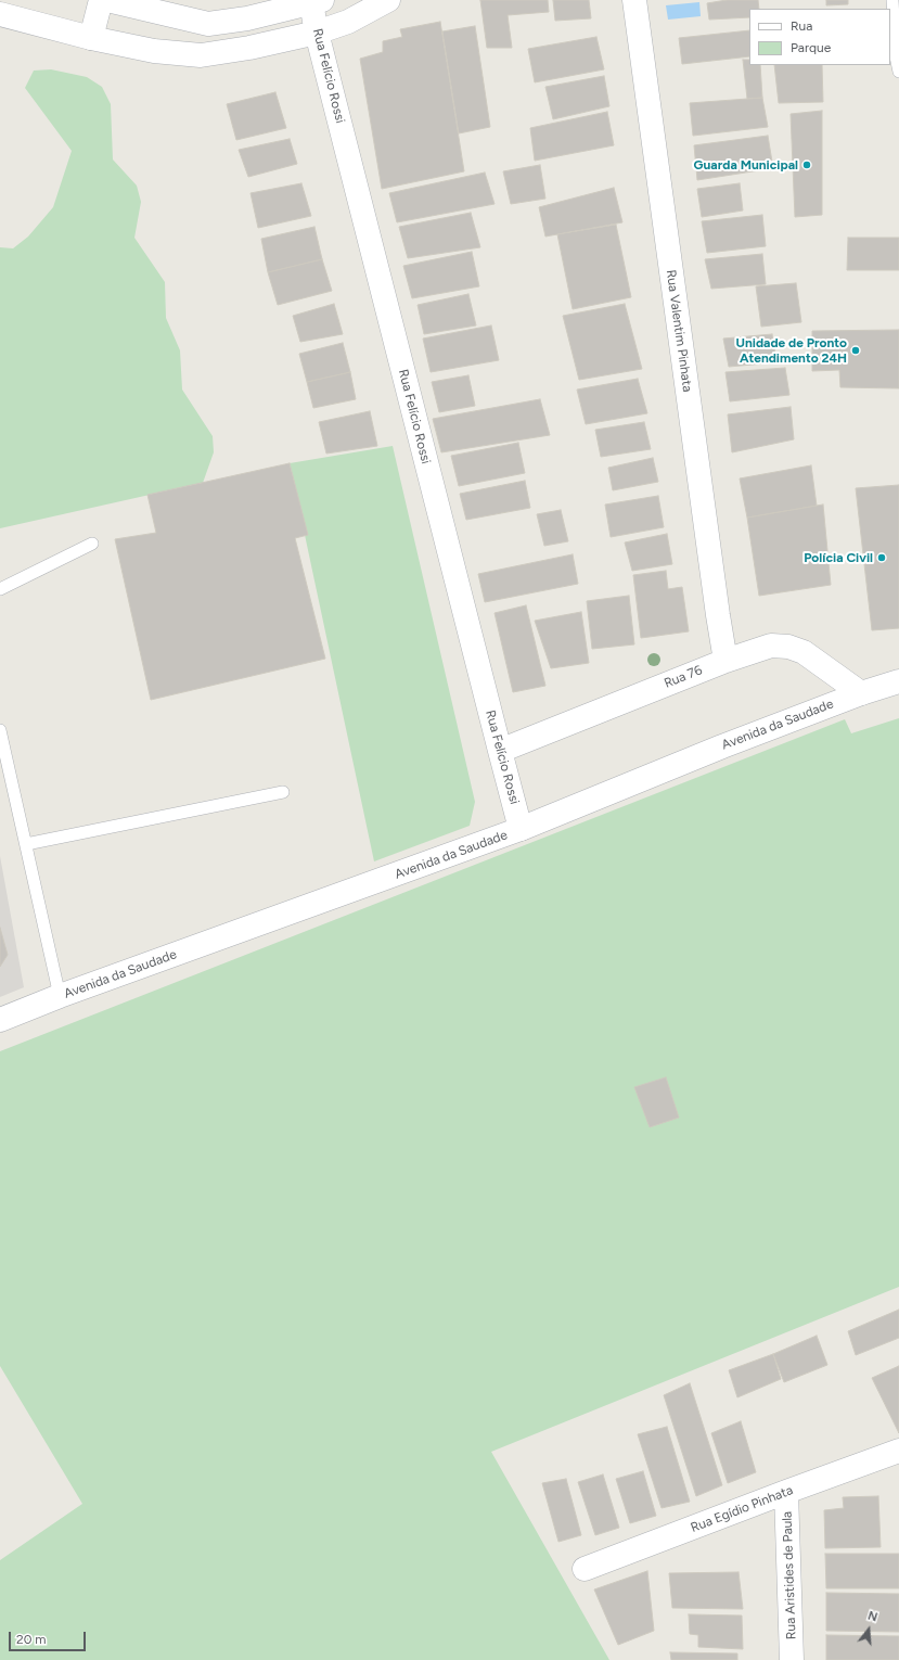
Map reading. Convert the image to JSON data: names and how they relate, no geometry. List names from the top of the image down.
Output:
{
  "streets": {
    "street": [
      "Rua Felício Rossi",
      "Rua Valentim Pinhata",
      "Rua 76",
      "Avenida da Saudade",
      "Rua Egídio Pinhata",
      "Rua Aristides de Paula"
    ]
  },
  "crossings": [
    ["Rua Felício Rossi", "Rua 76"],
    ["Rua Felício Rossi", "Avenida da Saudade"],
    ["Rua Valentim Pinhata", "Rua 76"],
    ["Rua 76", "Avenida da Saudade"],
    ["Rua Egídio Pinhata", "Rua Aristides de Paula"]
  ],
  "places": ["Guarda Municipal", "Unidade de Pronto Atendimento 24H", "Polícia Civil"],
  "legend": ["Rua", "Parque"],
  "scale_bar": "20 m",
  "north": "top"
}
